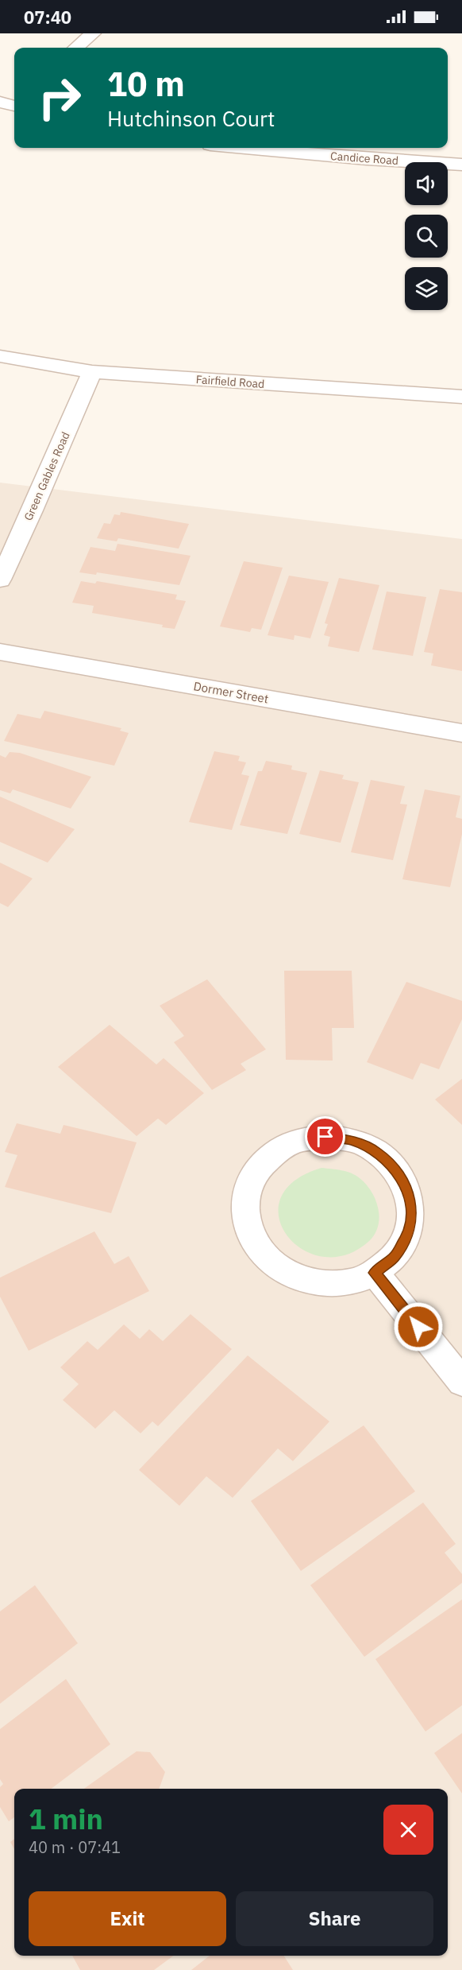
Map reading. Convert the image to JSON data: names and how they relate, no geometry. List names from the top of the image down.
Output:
{
  "streets": {
    "street": [
      "Candice Road",
      "Fairfield Road",
      "Green Gables Road",
      "Dormer Street"
    ]
  },
  "crossings": [
    ["Fairfield Road", "Green Gables Road"]
  ],
  "page": {
    "status": "07:40",
    "turn": ["10 m", "Hutchinson Court"],
    "heading": ["1 min", "40 m · 07:41"],
    "buttons": ["Exit", "Share"]
  }
}
